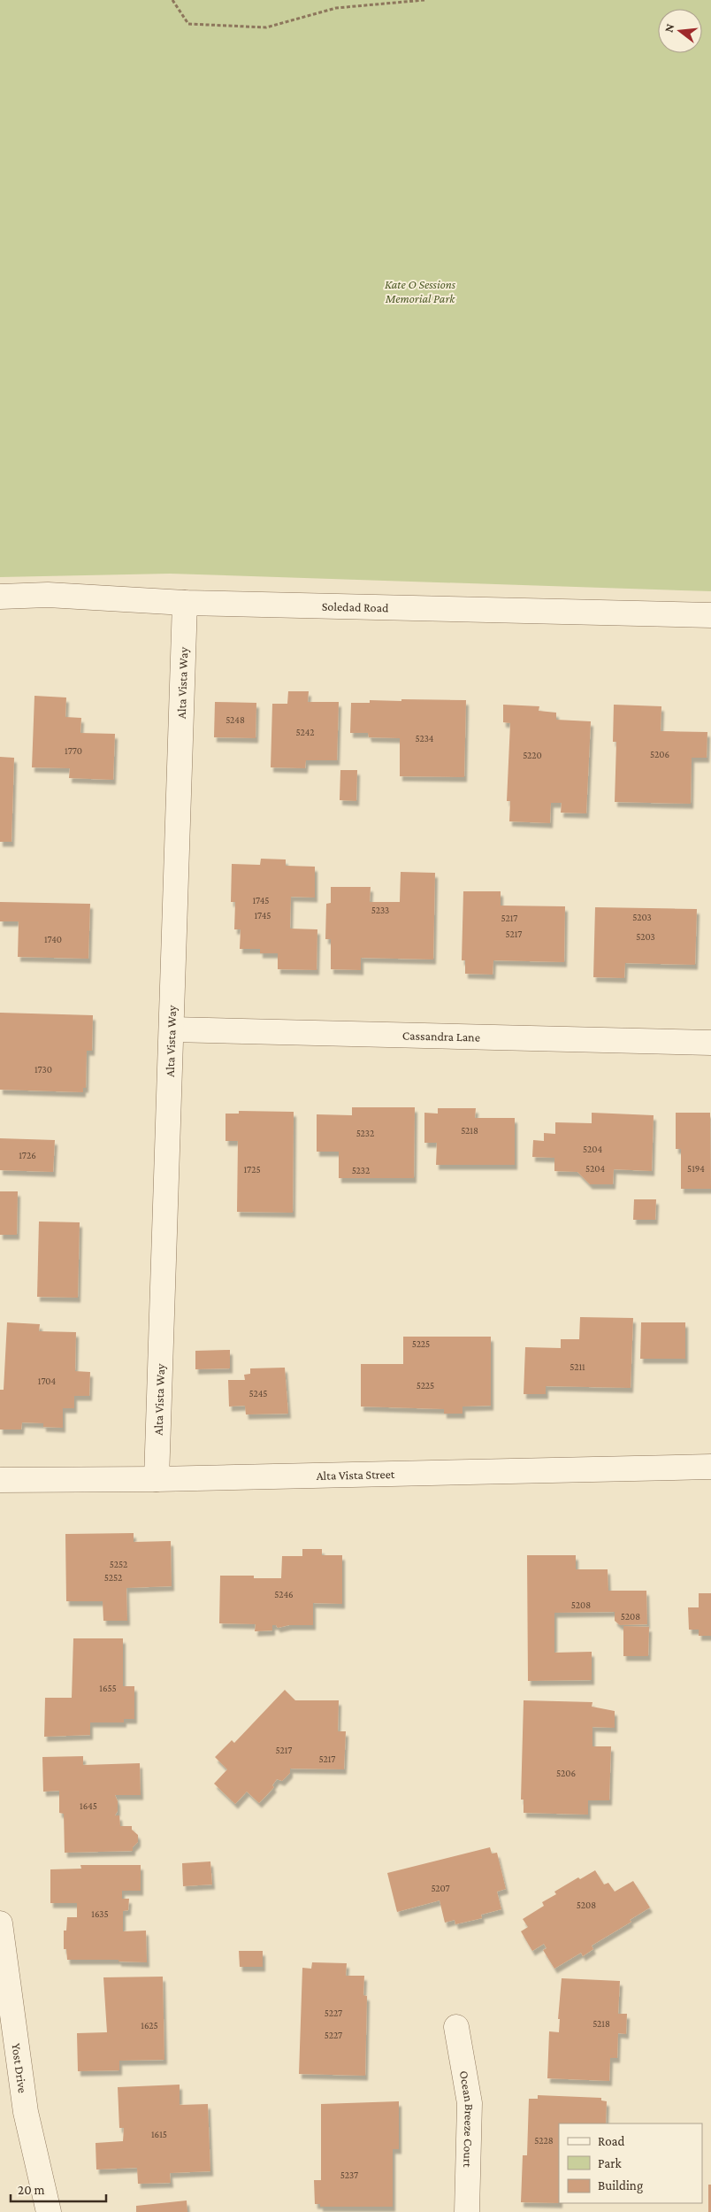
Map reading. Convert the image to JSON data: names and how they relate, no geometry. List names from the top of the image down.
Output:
{
  "streets": {
    "street": [
      "Soledad Road",
      "Alta Vista Way",
      "Cassandra Lane",
      "Alta Vista Street",
      "Yost Drive",
      "Ocean Breeze Court"
    ]
  },
  "crossings": [
    ["Soledad Road", "Alta Vista Way"],
    ["Alta Vista Way", "Cassandra Lane"],
    ["Alta Vista Way", "Alta Vista Street"]
  ],
  "parks": ["Kate O Sessions Memorial Park"],
  "house_numbers": [
    "5248",
    "5242",
    "5234",
    "1770",
    "5206",
    "5220",
    "1745",
    "5233",
    "1745",
    "5203",
    "5217",
    "5217",
    "5203",
    "1740",
    "1730",
    "5218",
    "5232",
    "5204",
    "1726",
    "5204",
    "5194",
    "1725",
    "5232",
    "5225",
    "5211",
    "1704",
    "5225",
    "5245",
    "5252",
    "5252",
    "5246",
    "5208",
    "5208",
    "1655",
    "5217",
    "5217",
    "5206",
    "1645",
    "5207",
    "5208",
    "1635",
    "5227",
    "5218",
    "1625",
    "5227",
    "1615",
    "5228",
    "5237"
  ],
  "legend": ["Road", "Park", "Building"],
  "scale_bar": "20 m",
  "north": "left"
}
